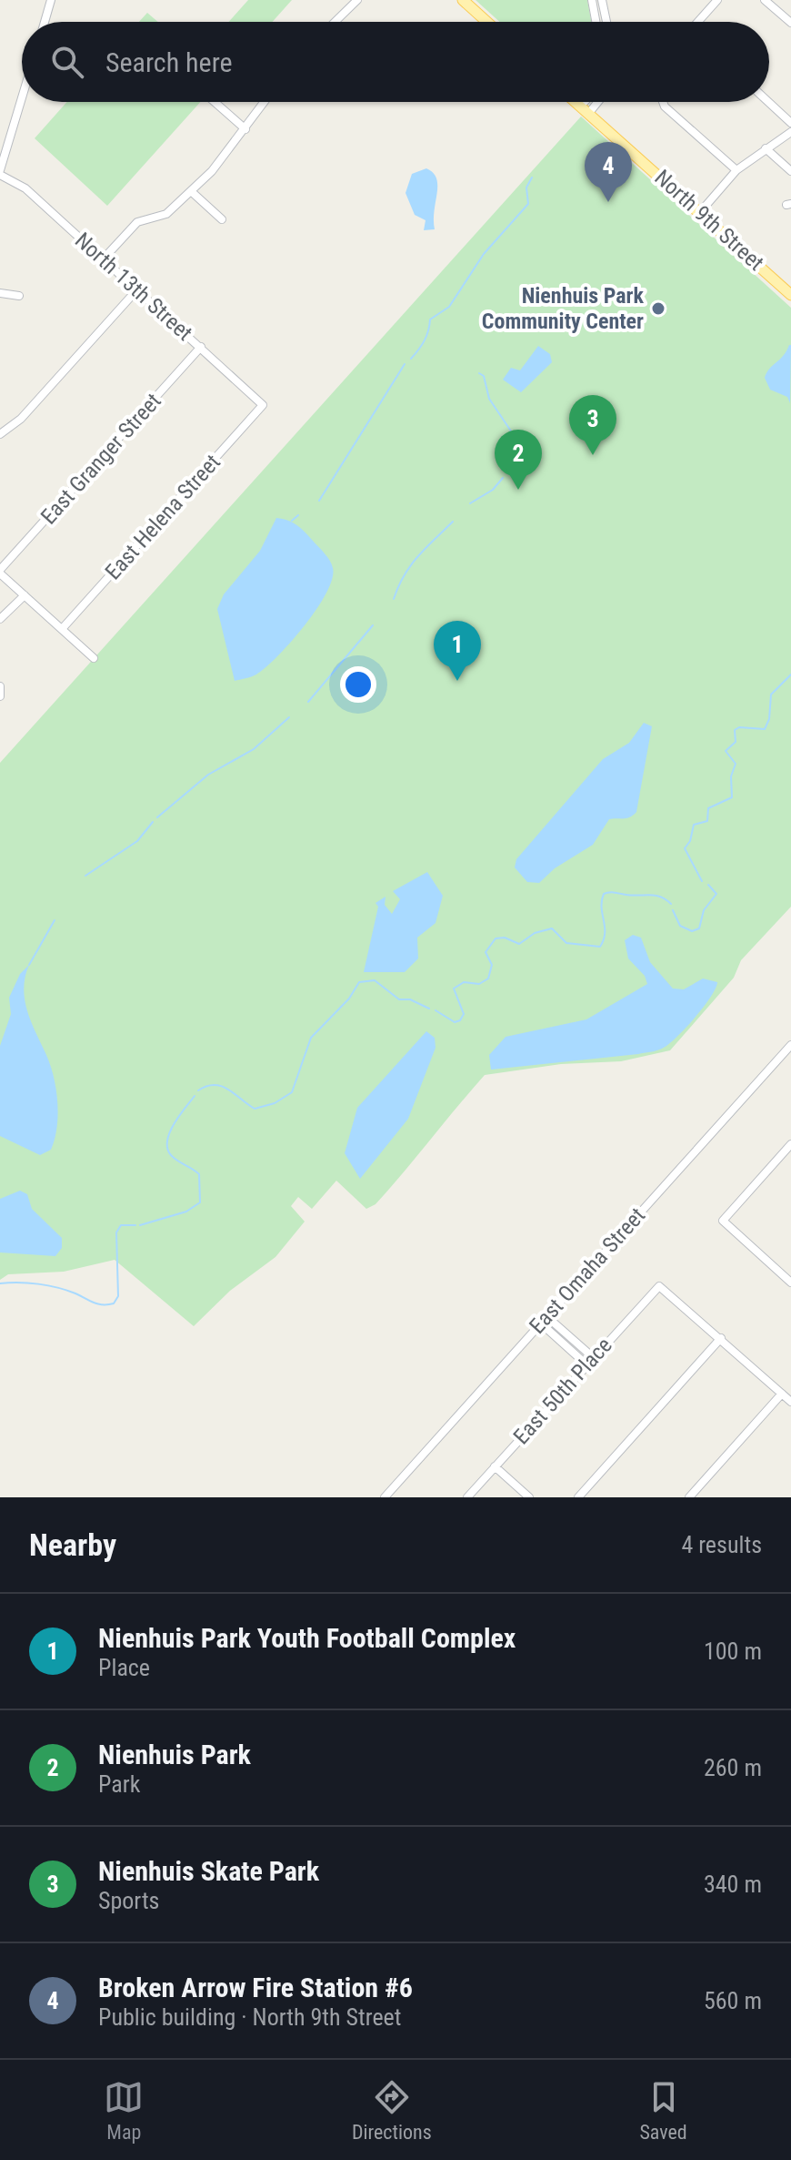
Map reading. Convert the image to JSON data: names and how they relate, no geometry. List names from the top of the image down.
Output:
{
  "streets": {
    "main road": ["North 9th Street"],
    "street": [
      "North 13th Street",
      "East Granger Street",
      "East Helena Street",
      "East Omaha Street",
      "East 50th Place"
    ]
  },
  "crossings": [
    ["North 13th Street", "East Granger Street"],
    ["North 13th Street", "East Helena Street"]
  ],
  "places": ["Nienhuis Park Community Center"],
  "page": {
    "search": "Search here",
    "pins": [
      "4",
      "3",
      "2",
      "1"
    ],
    "heading": ["Nearby", "4 results"],
    "list": [
      {
        "mark": "1",
        "name": "Nienhuis Park Youth Football Complex",
        "note": "Place",
        "value": "100 m"
      },
      {
        "mark": "2",
        "name": "Nienhuis Park",
        "note": "Park",
        "value": "260 m"
      },
      {
        "mark": "3",
        "name": "Nienhuis Skate Park",
        "note": "Sports",
        "value": "340 m"
      },
      {
        "mark": "4",
        "name": "Broken Arrow Fire Station #6",
        "note": "Public building · North 9th Street",
        "value": "560 m"
      }
    ],
    "nav": ["Map", "Directions", "Saved"]
  }
}
